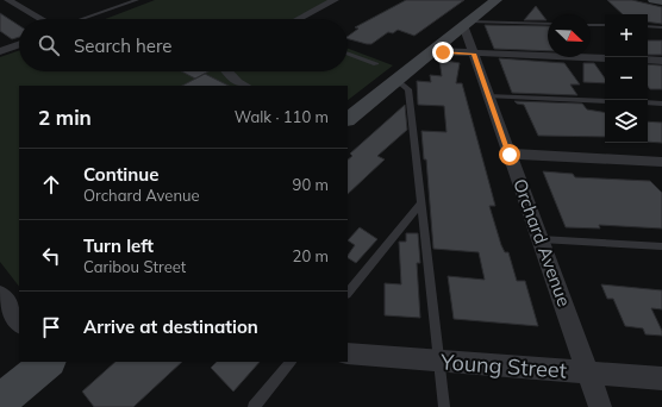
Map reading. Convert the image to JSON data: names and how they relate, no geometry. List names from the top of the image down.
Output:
{
  "streets": {
    "street": ["Orchard Avenue", "Young Street"]
  },
  "crossings": [
    ["Orchard Avenue", "Young Street"]
  ],
  "north": "bottom right",
  "page": {
    "map_buttons": ["+", "−"],
    "search": "Search here",
    "heading": ["2 min", "Walk · 110 m"],
    "list": [
      ["Continue", "Orchard Avenue", "90 m"],
      ["Turn left", "Caribou Street", "20 m"],
      "Arrive at destination"
    ]
  }
}
